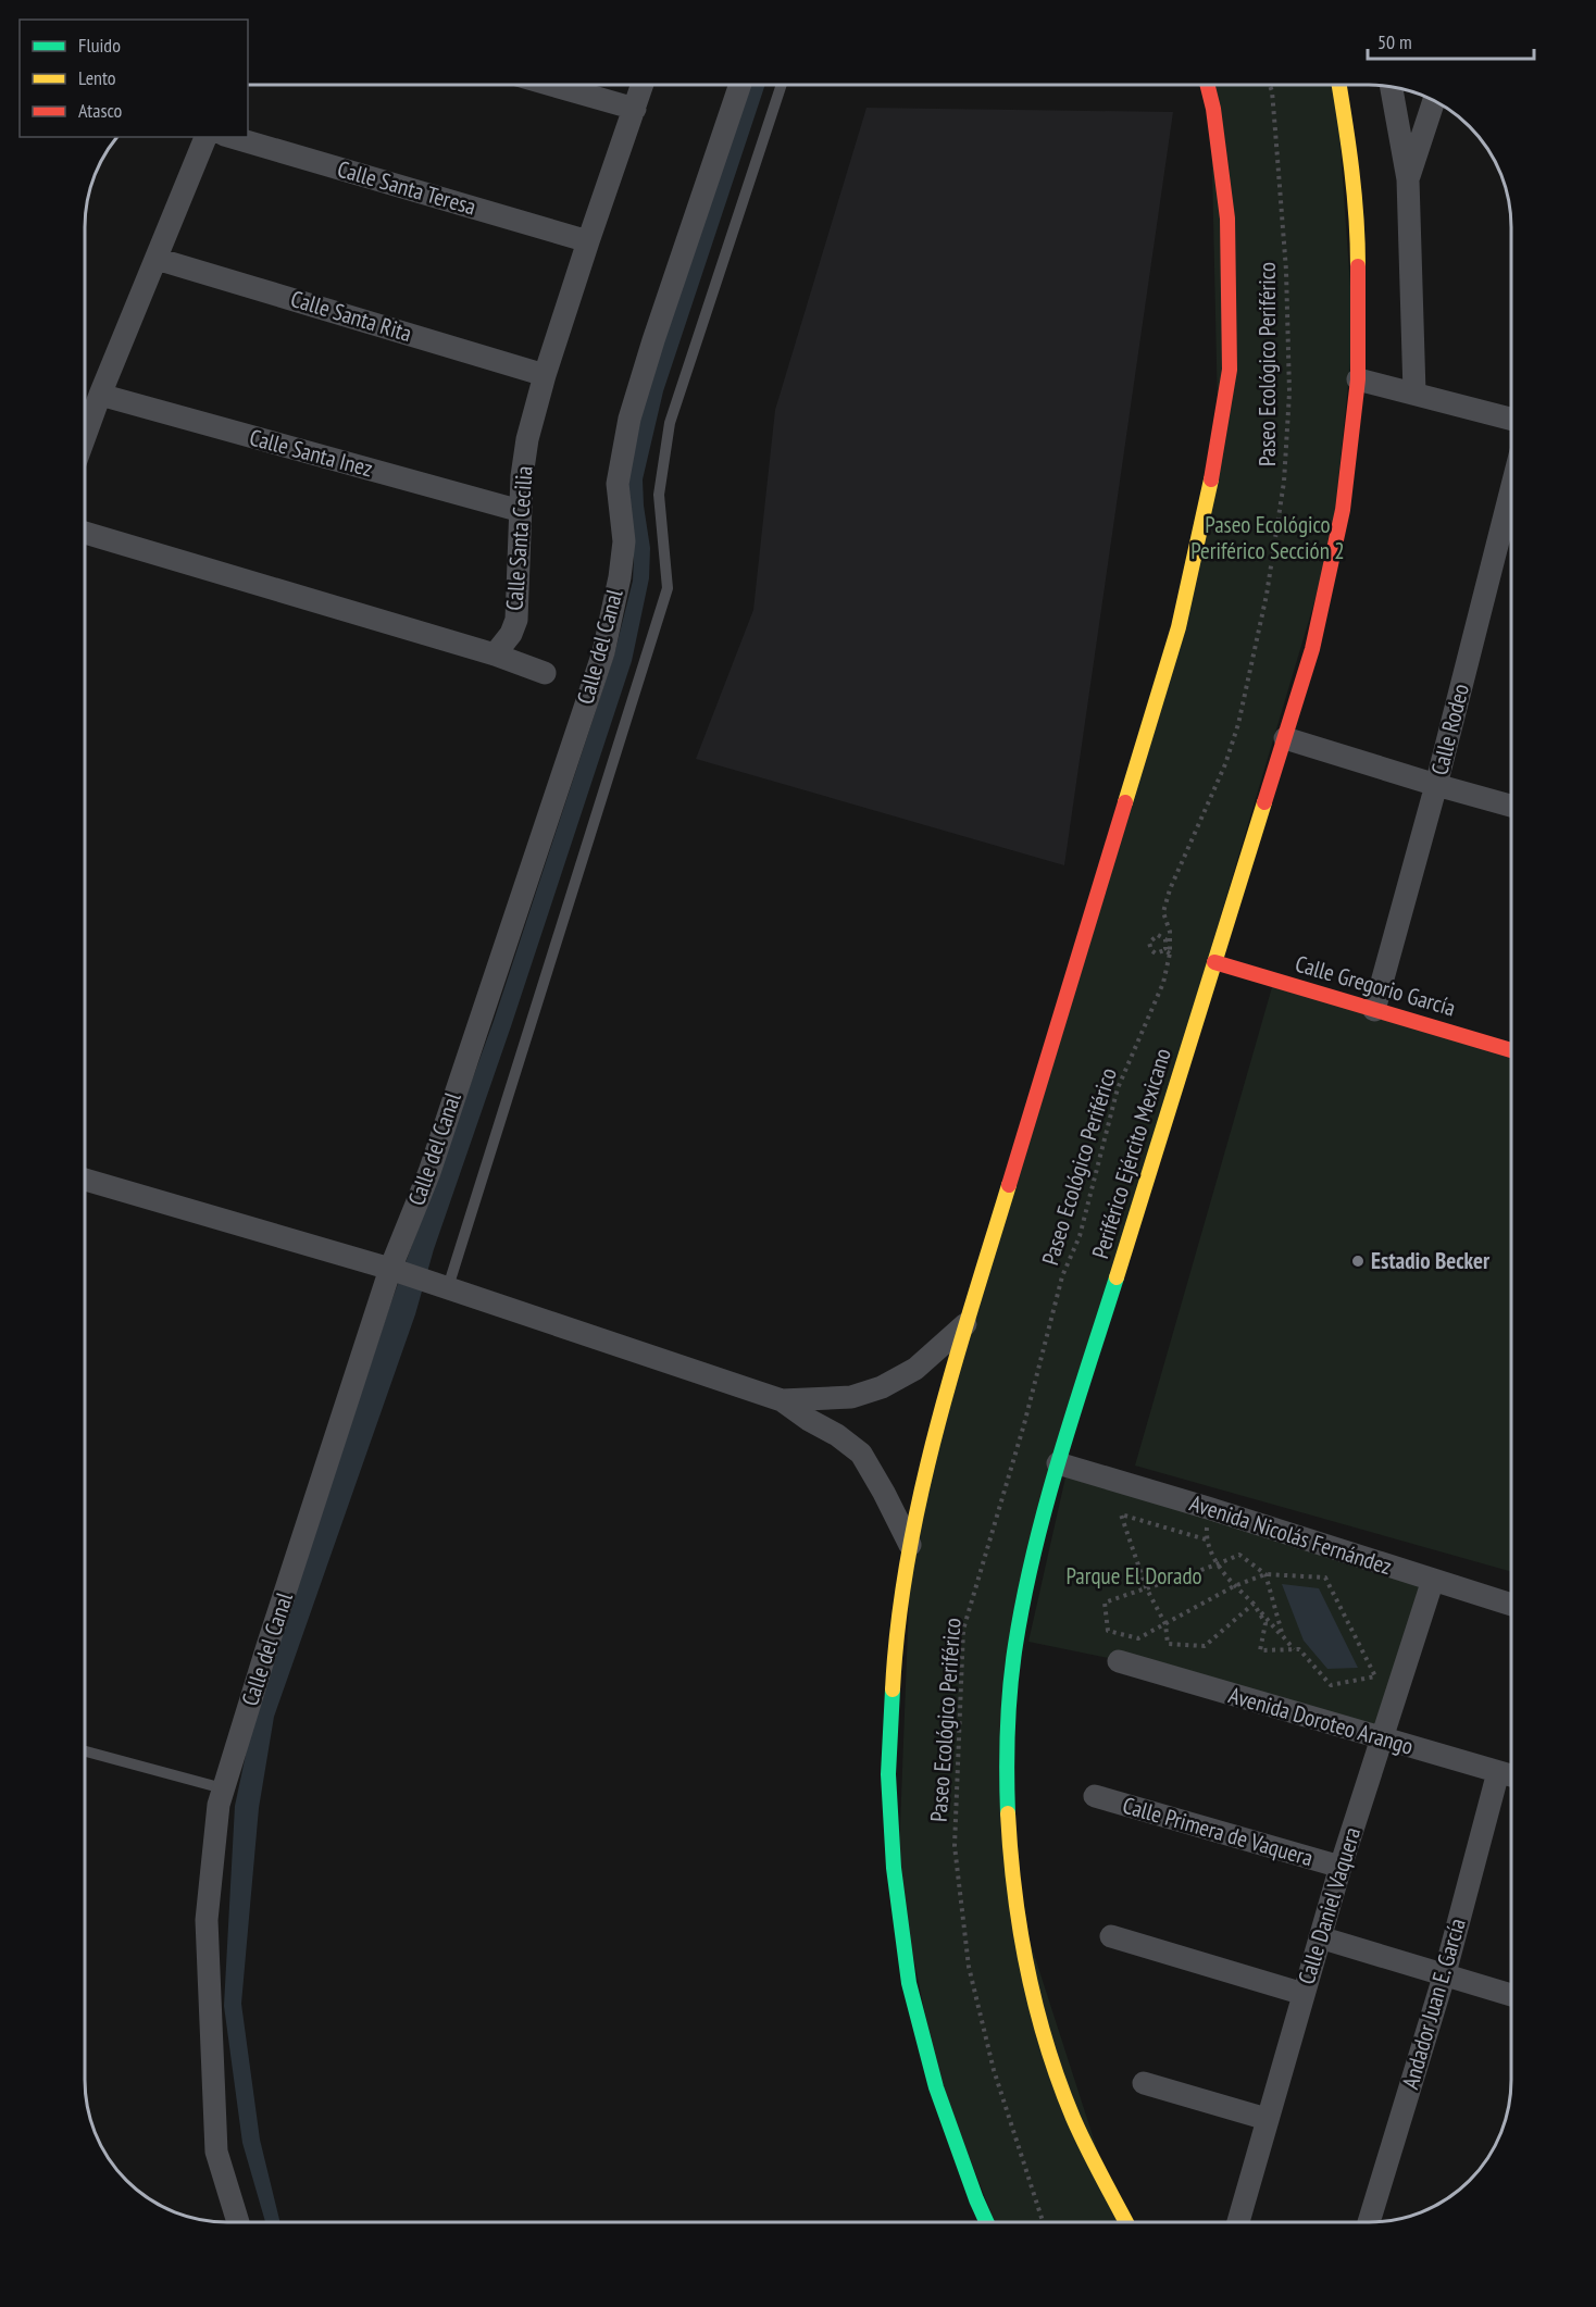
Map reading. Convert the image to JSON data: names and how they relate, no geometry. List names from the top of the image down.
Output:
{
  "streets": {
    "main road": ["Calle Gregorio García", "Periférico Ejército Mexicano"],
    "street": [
      "Calle Santa Teresa",
      "Calle Santa Rita",
      "Calle Santa Inez",
      "Calle Santa Cecilia",
      "Calle del Canal",
      "Calle Rodeo",
      "Avenida Nicolás Fernández",
      "Avenida Doroteo Arango",
      "Calle Primera de Vaquera",
      "Calle Daniel Vaquera",
      "Andador Juan E. García"
    ],
    "path": ["Paseo Ecológico Periférico"]
  },
  "crossings": [
    ["Calle Santa Teresa", "Calle Santa Cecilia"],
    ["Calle Santa Rita", "Calle Santa Cecilia"],
    ["Calle Santa Inez", "Calle Santa Cecilia"],
    ["Calle Rodeo", "Calle Gregorio García"],
    ["Calle Gregorio García", "Periférico Ejército Mexicano"],
    ["Periférico Ejército Mexicano", "Avenida Nicolás Fernández"],
    ["Avenida Nicolás Fernández", "Calle Daniel Vaquera"],
    ["Avenida Doroteo Arango", "Calle Daniel Vaquera"],
    ["Avenida Doroteo Arango", "Andador Juan E. García"],
    ["Calle Primera de Vaquera", "Calle Daniel Vaquera"]
  ],
  "parks": ["Paseo Ecológico Periférico Sección 2", "Parque El Dorado"],
  "places": ["Estadio Becker"],
  "legend": ["Fluido", "Lento", "Atasco"],
  "scale_bar": "50 m"
}
